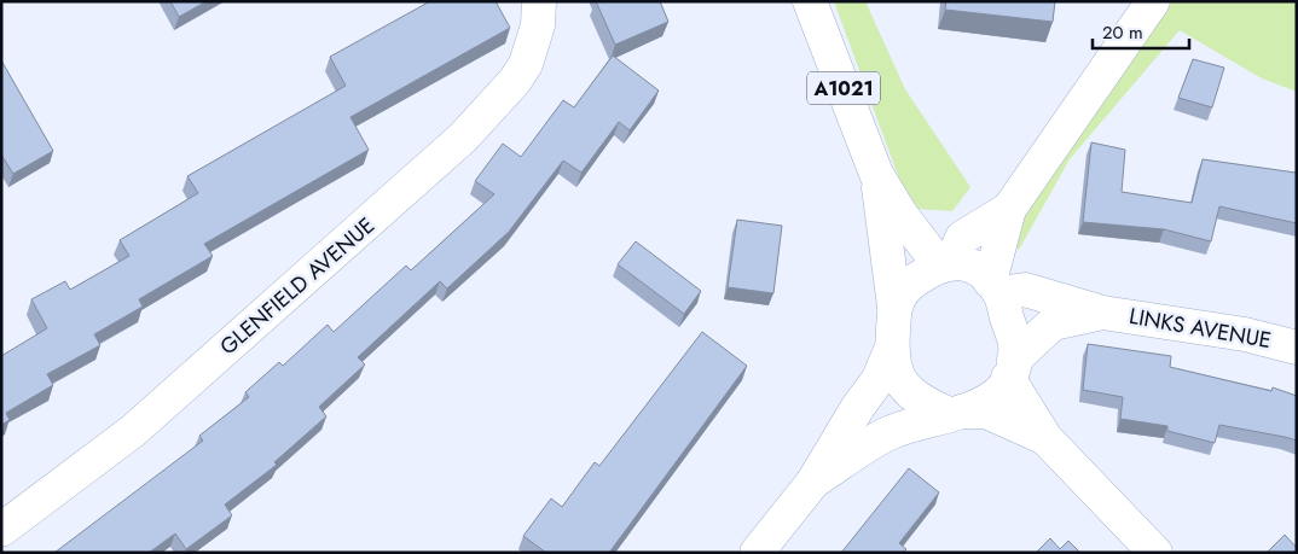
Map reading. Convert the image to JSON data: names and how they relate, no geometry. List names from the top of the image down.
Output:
{
  "streets": {
    "street": ["A1021", "GLENFIELD AVENUE", "LINKS AVENUE"]
  },
  "crossings": [
    ["A1021", "LINKS AVENUE"]
  ],
  "scale_bar": "20 m"
}
